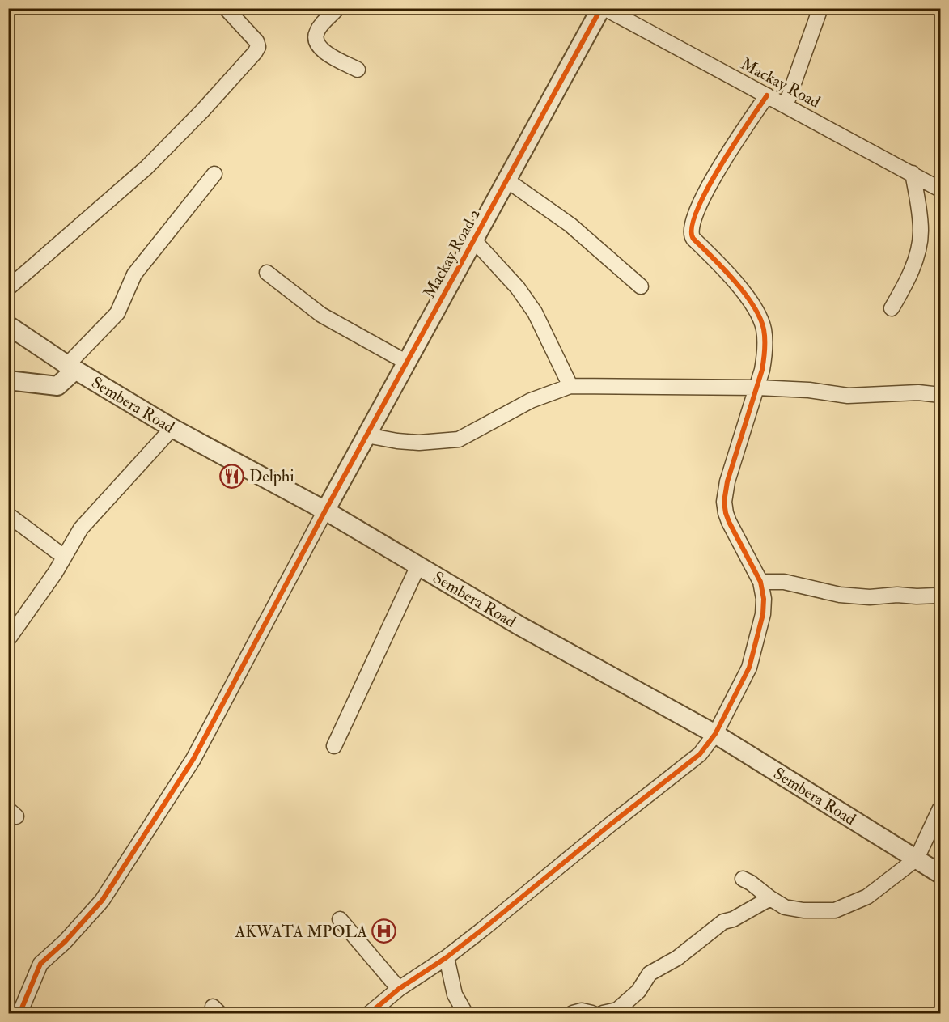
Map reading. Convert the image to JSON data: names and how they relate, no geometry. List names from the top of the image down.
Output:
{
  "streets": {
    "street": ["Mackay Road", "Mackay Road 2", "Sembera Road"]
  },
  "crossings": [
    ["Mackay Road", "Mackay Road 2"],
    ["Mackay Road 2", "Sembera Road"]
  ],
  "places": {
    "restaurant": ["Delphi"],
    "hospital": ["AKWATA MPOLA"]
  }
}
